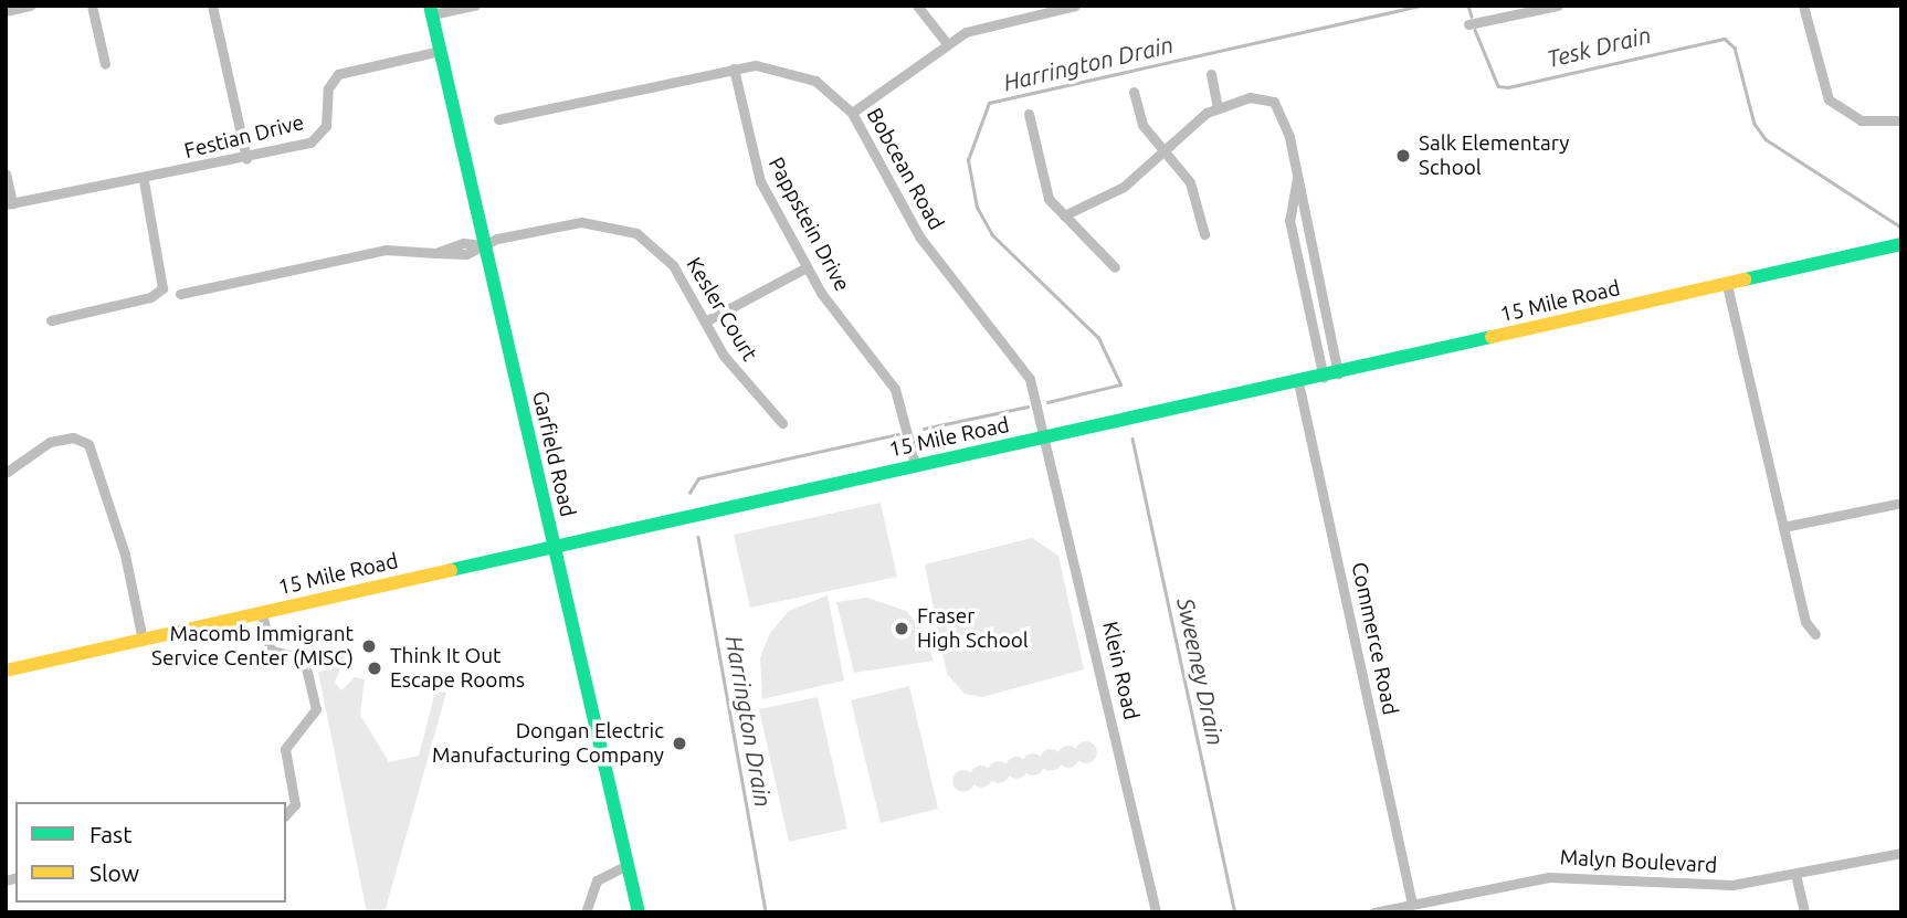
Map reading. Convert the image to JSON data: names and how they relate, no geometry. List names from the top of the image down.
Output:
{
  "streets": {
    "main road": ["15 Mile Road", "Garfield Road"],
    "street": [
      "Festian Drive",
      "Bobcean Road",
      "Pappstein Drive",
      "Kesler Court",
      "Commerce Road",
      "Klein Road",
      "Malyn Boulevard"
    ]
  },
  "crossings": [
    ["Festian Drive", "Garfield Road"],
    ["Bobcean Road", "Pappstein Drive"],
    ["Bobcean Road", "15 Mile Road"],
    ["Bobcean Road", "Klein Road"],
    ["Pappstein Drive", "15 Mile Road"],
    ["15 Mile Road", "Garfield Road"],
    ["15 Mile Road", "Commerce Road"],
    ["15 Mile Road", "Klein Road"],
    ["Kesler Court", "Garfield Road"],
    ["Commerce Road", "Malyn Boulevard"]
  ],
  "water": ["Tesk Drain", "Harrington Drain", "Sweeney Drain"],
  "places": [
    "Salk Elementary School",
    "Fraser High School",
    "Macomb Immigrant Service Center (MISC)",
    "Think It Out Escape Rooms",
    "Dongan Electric Manufacturing Company"
  ],
  "legend": ["Fast", "Slow"]
}
